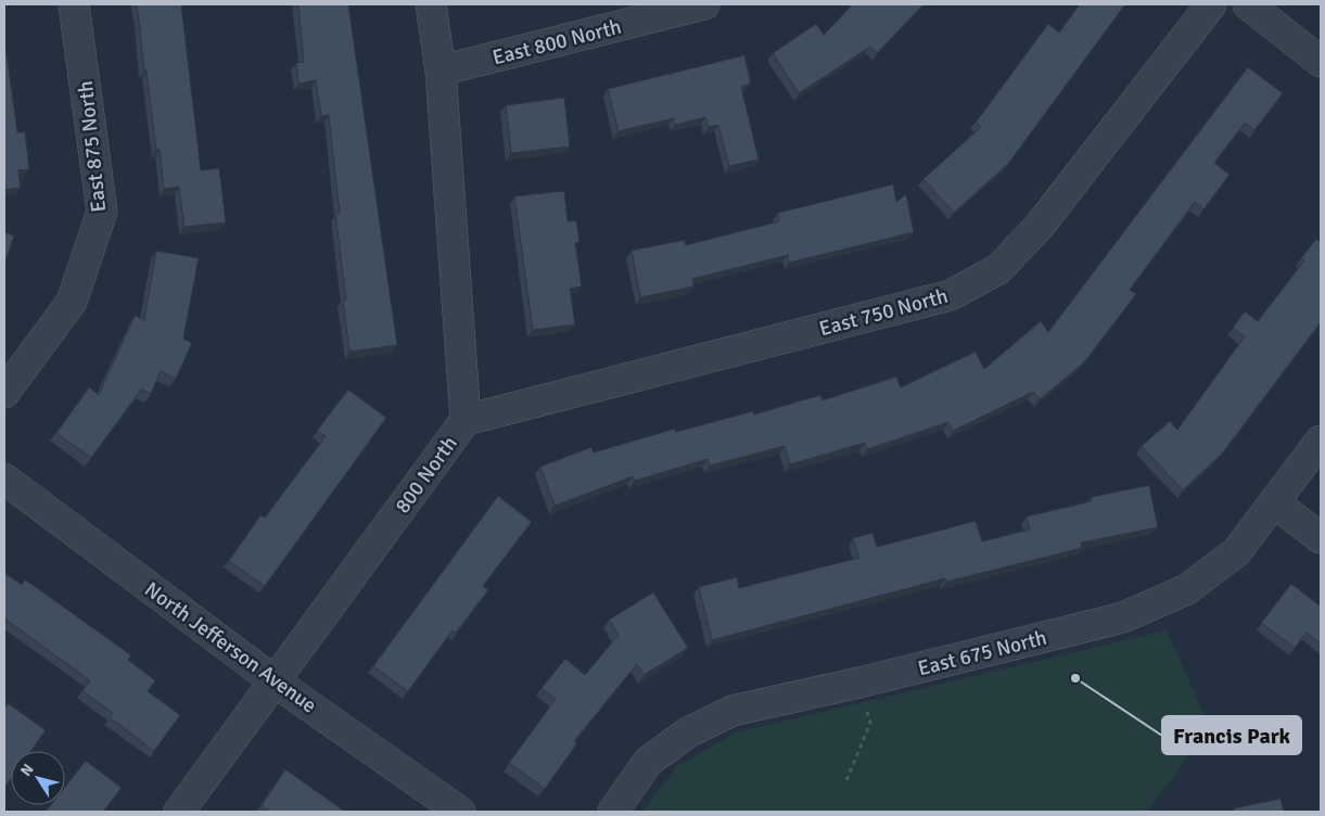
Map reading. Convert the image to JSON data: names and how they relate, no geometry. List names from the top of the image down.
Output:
{
  "streets": {
    "street": [
      "East 800 North",
      "East 875 North",
      "East 750 North",
      "800 North",
      "North Jefferson Avenue",
      "East 675 North"
    ]
  },
  "crossings": [
    ["East 800 North", "800 North"],
    ["East 750 North", "800 North"],
    ["800 North", "North Jefferson Avenue"]
  ],
  "places": ["Francis Park"],
  "north": "top left"
}
